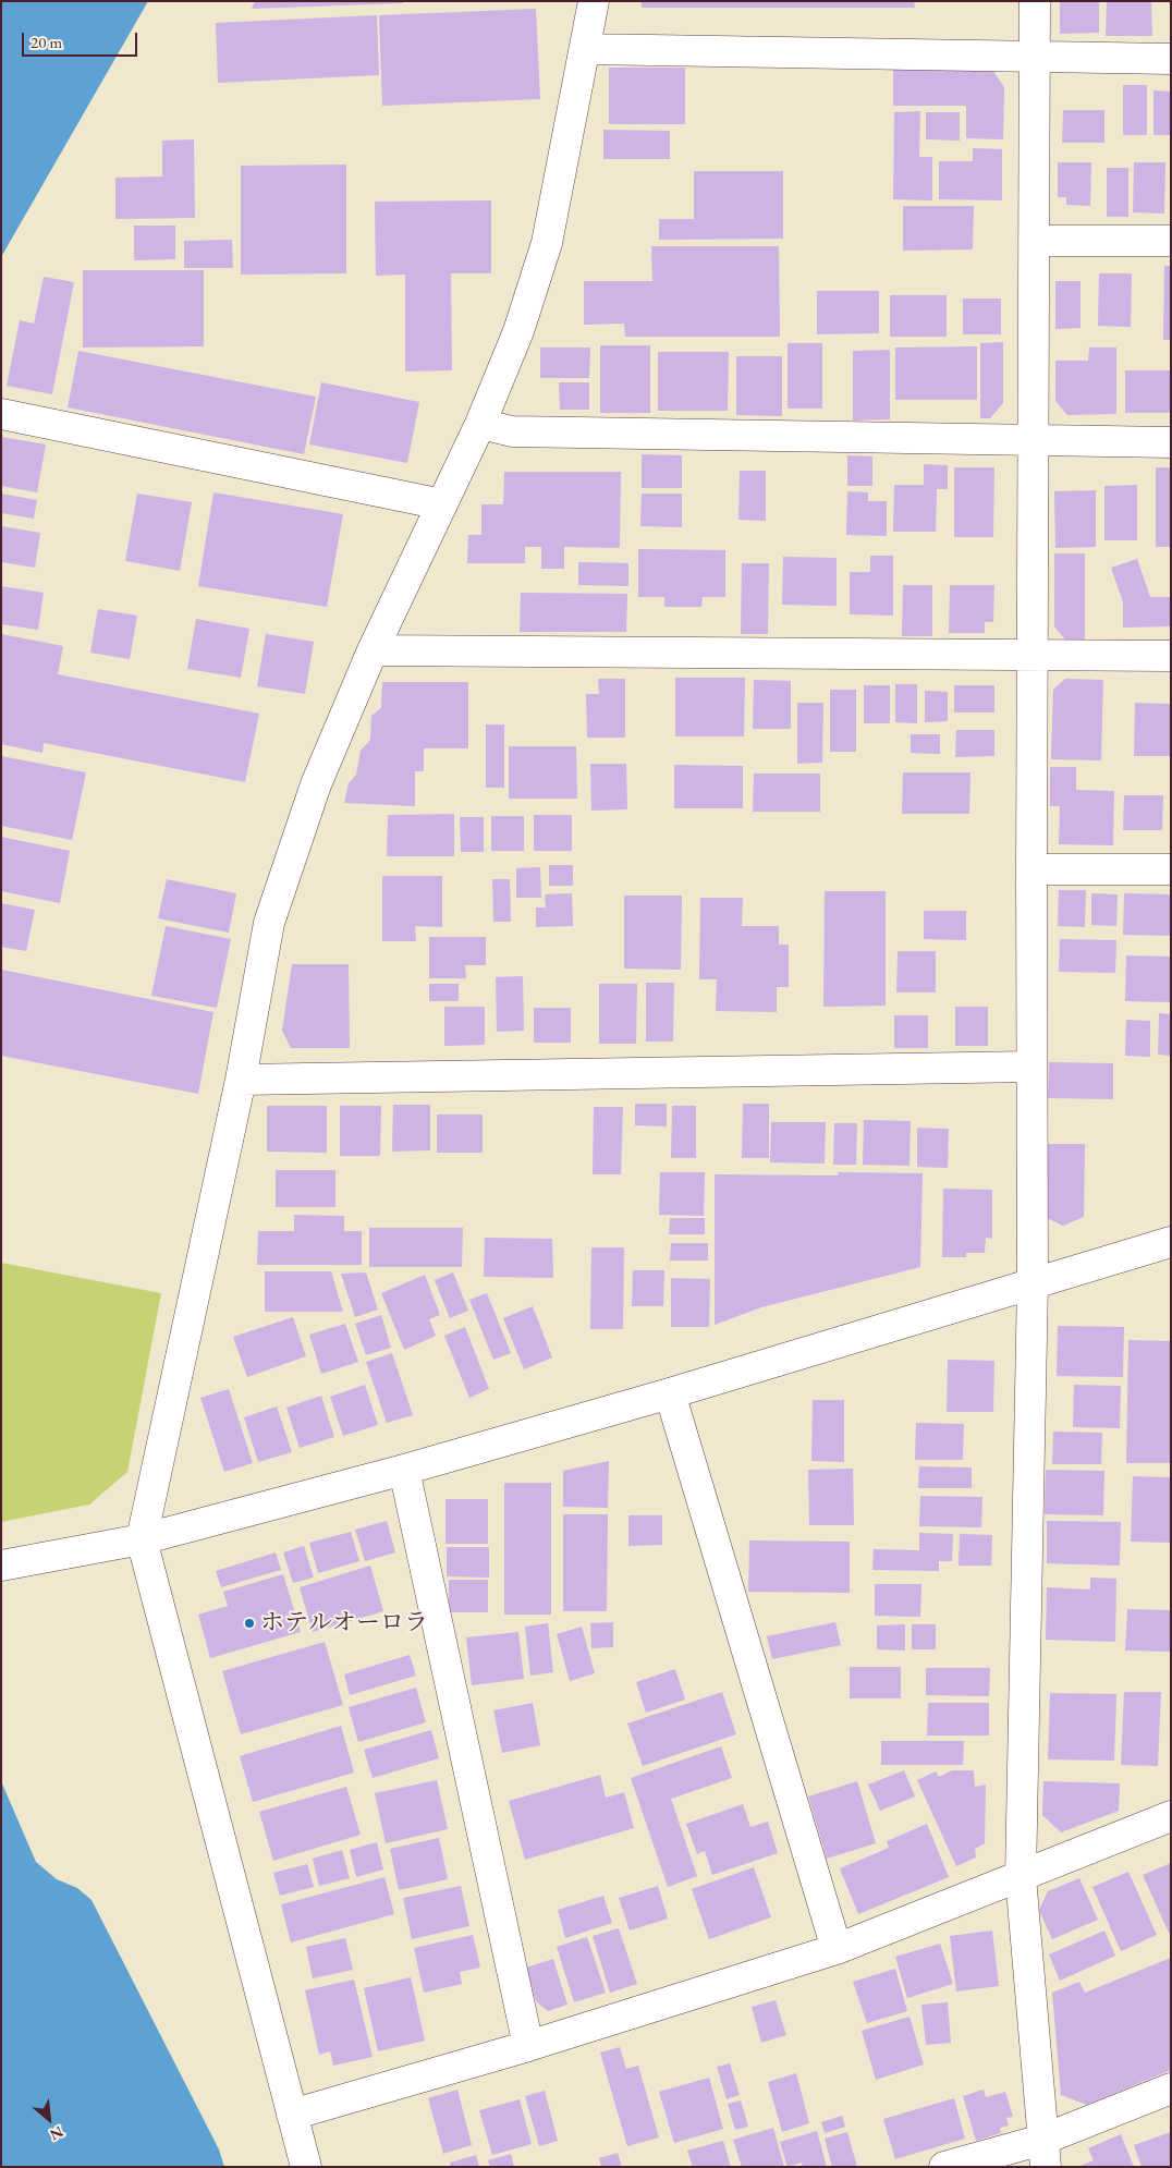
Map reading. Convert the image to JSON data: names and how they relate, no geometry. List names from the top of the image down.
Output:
{
  "places": ["ホテルオーロラ"],
  "scale_bar": "20 m",
  "north": "bottom right"
}
